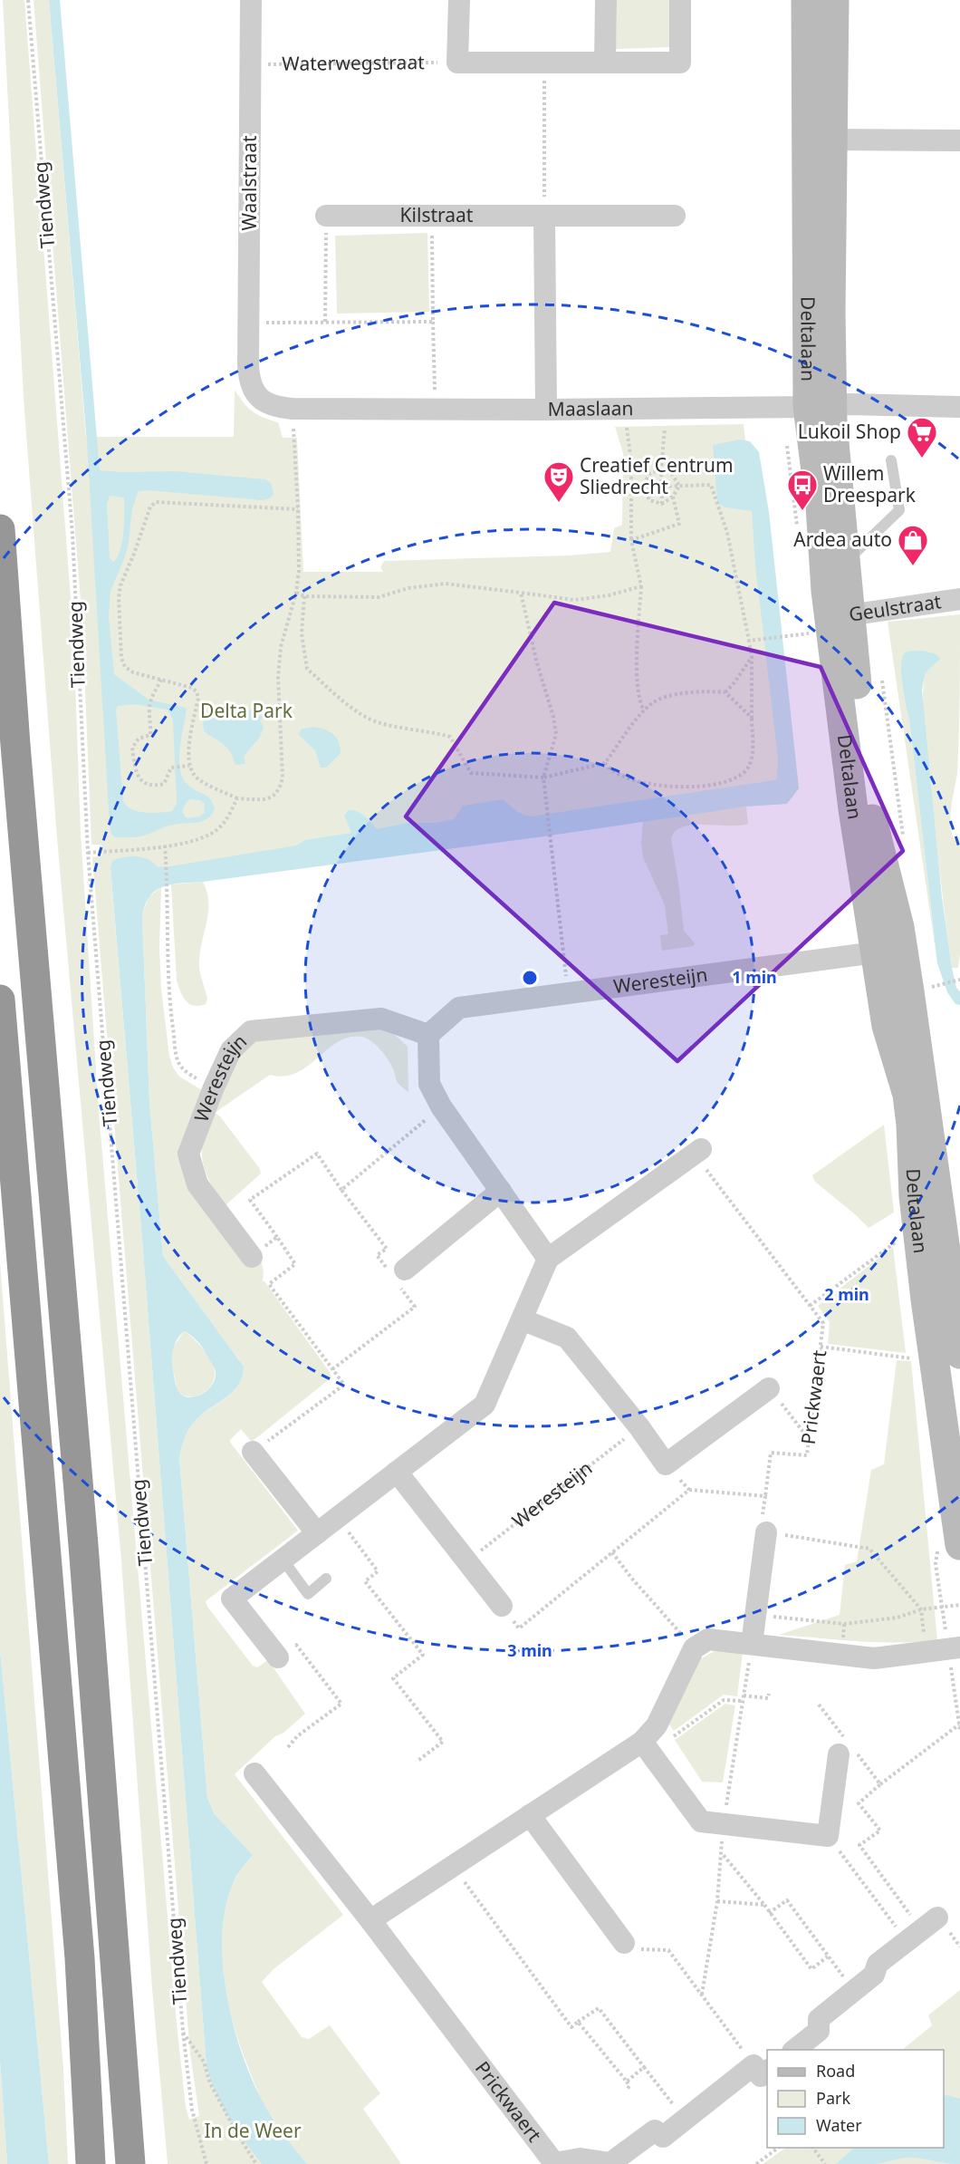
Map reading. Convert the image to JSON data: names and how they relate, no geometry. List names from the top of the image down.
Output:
{
  "streets": {
    "street": [
      "Waalstraat",
      "Kilstraat",
      "Deltalaan",
      "Maaslaan",
      "Geulstraat",
      "Weresteijn",
      "Prickwaert"
    ],
    "path": ["Waterwegstraat", "Tiendweg"]
  },
  "crossings": [
    ["Waterwegstraat", "Waalstraat"],
    ["Waalstraat", "Maaslaan"],
    ["Deltalaan", "Maaslaan"],
    ["Deltalaan", "Geulstraat"],
    ["Deltalaan", "Weresteijn"]
  ],
  "parks": ["Delta Park", "In de Weer"],
  "places": {
    "supermarket": ["Lukoil Shop"],
    "theatre": ["Creatief Centrum Sliedrecht"],
    "bus stop": ["Willem Dreespark"],
    "shop": ["Ardea auto"]
  },
  "legend": ["Road", "Park", "Water"],
  "rings": ["1 min", "2 min", "3 min"]
}
